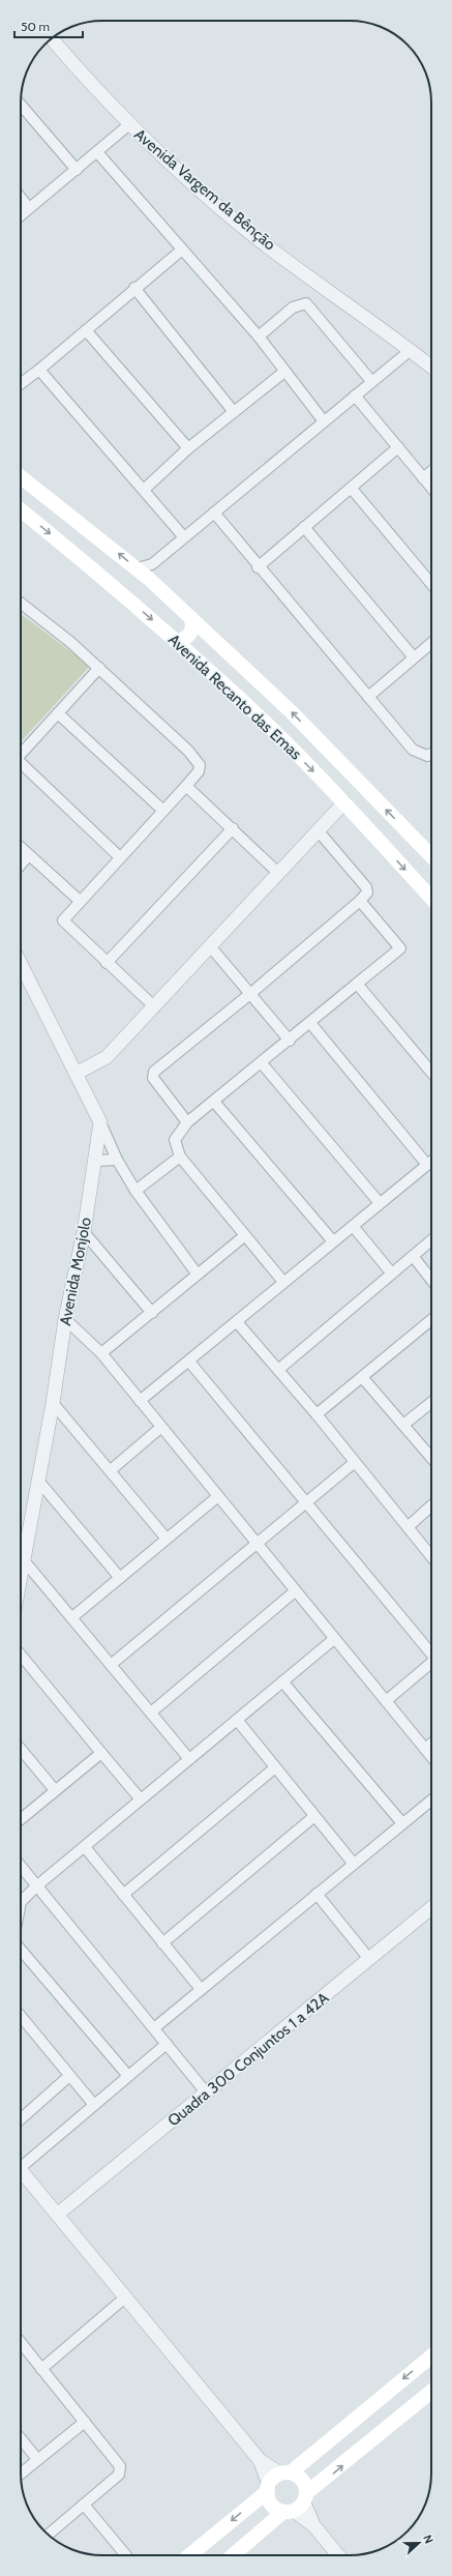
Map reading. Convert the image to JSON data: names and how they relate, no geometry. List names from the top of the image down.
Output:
{
  "streets": {
    "main road": ["Avenida Recanto das Emas"],
    "street": ["Avenida Vargem da Bênção", "Avenida Monjolo", "Quadra 300 Conjuntos 1 a 42A"]
  },
  "scale_bar": "50 m",
  "north": "right"
}
